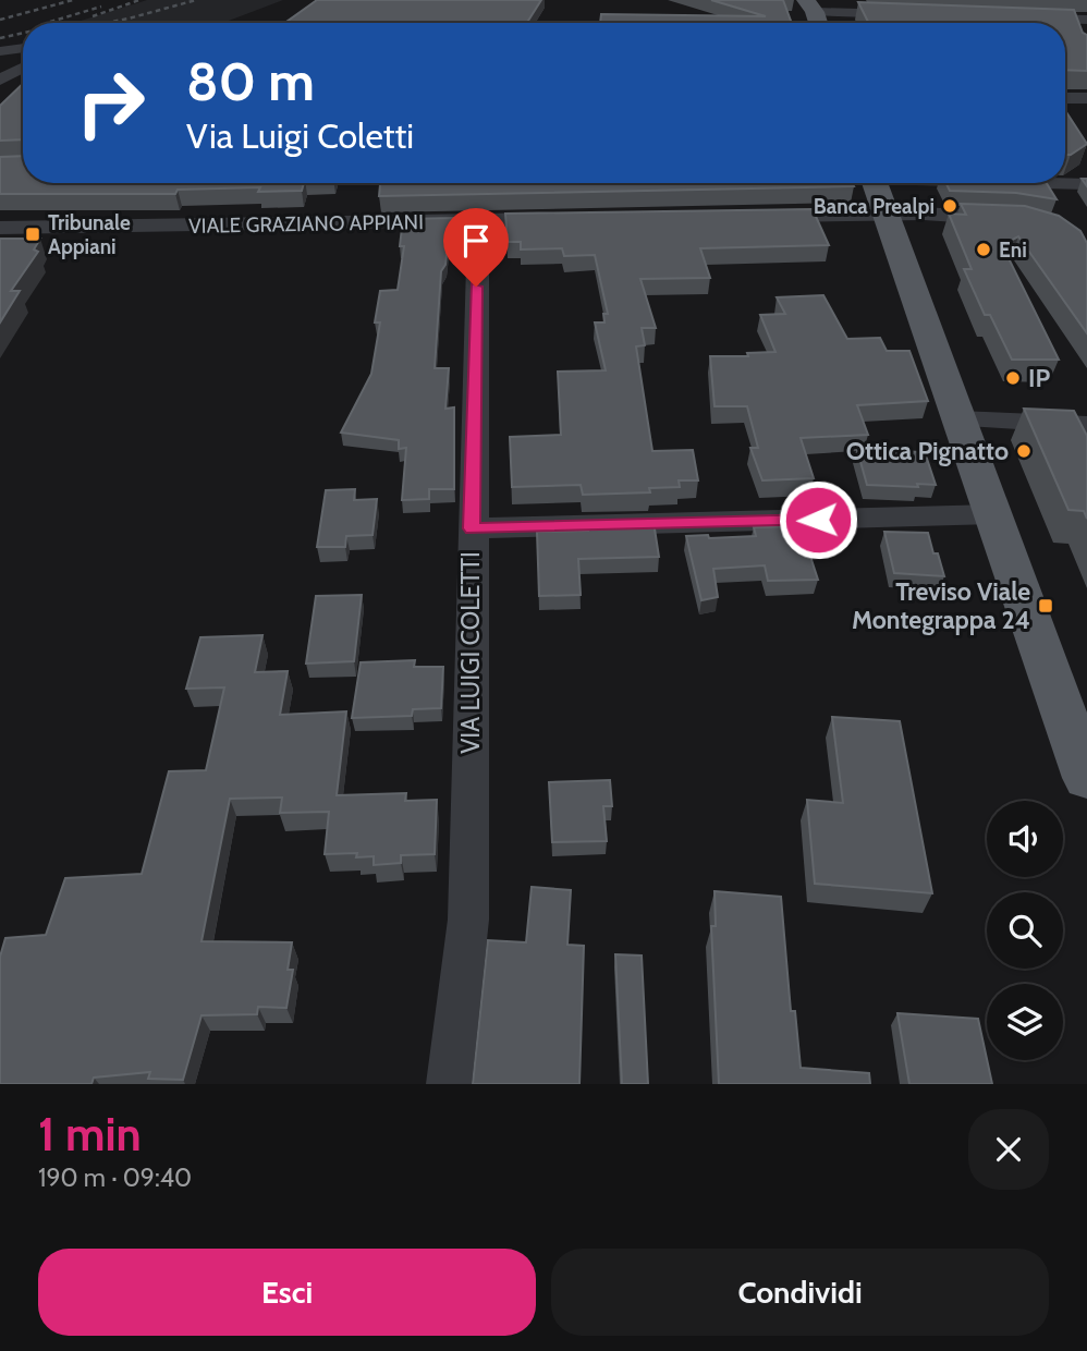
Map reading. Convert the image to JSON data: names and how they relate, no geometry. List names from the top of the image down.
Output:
{
  "streets": {
    "street": ["VIALE GRAZIANO APPIANI", "VIA LUIGI COLETTI"]
  },
  "crossings": [
    ["VIALE GRAZIANO APPIANI", "VIA LUIGI COLETTI"]
  ],
  "places": {
    "other": [
      "Banca Prealpi",
      "Eni",
      "IP",
      "Ottica Pignatto"
    ],
    "transit": ["Tribunale Appiani", "Treviso Viale Montegrappa 24"]
  },
  "page": {
    "turn": ["80 m", "Via Luigi Coletti"],
    "heading": ["1 min", "190 m · 09:40"],
    "buttons": ["Esci", "Condividi"]
  }
}
